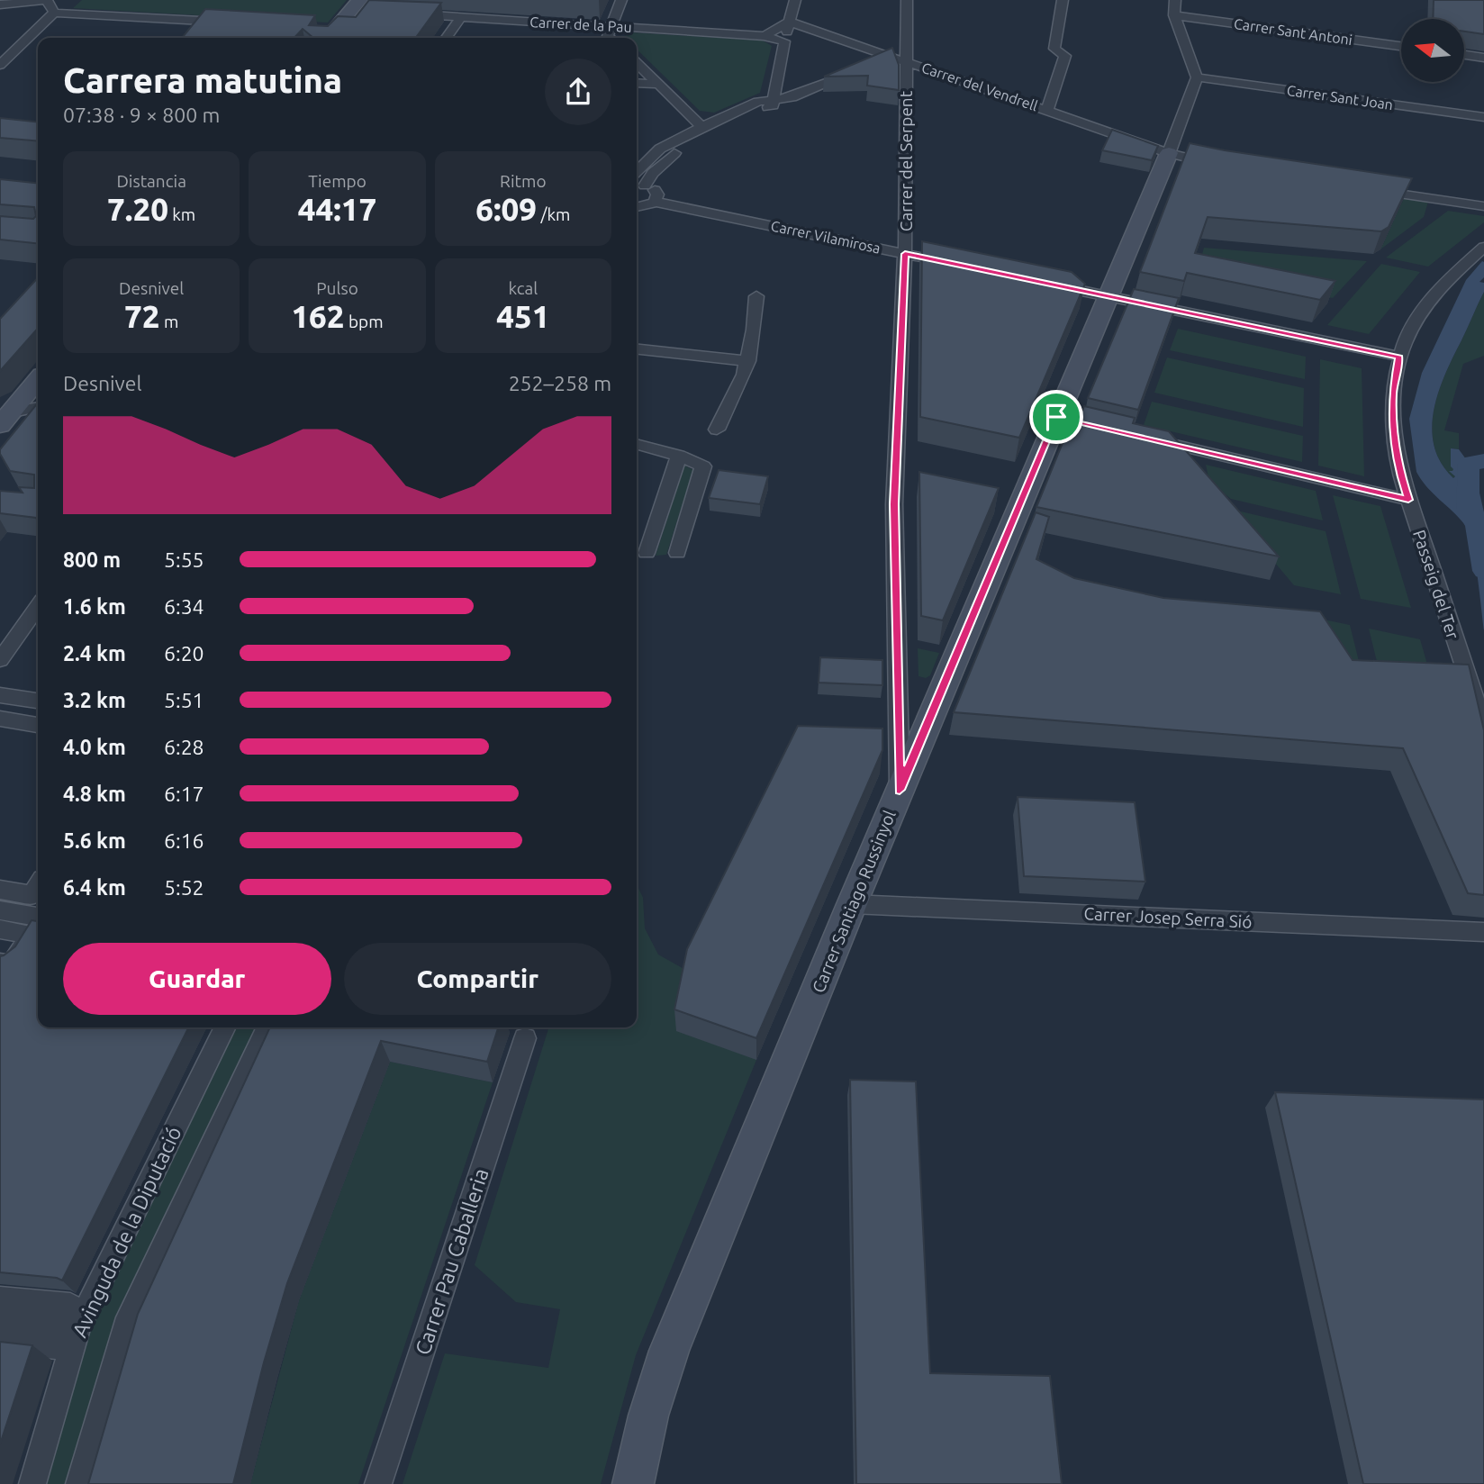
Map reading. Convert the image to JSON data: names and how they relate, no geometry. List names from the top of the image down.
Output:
{
  "streets": {
    "street": [
      "Carrer de la Pau",
      "Carrer Sant Antoni",
      "Carrer del Vendrell",
      "Carrer Sant Joan",
      "Carrer del Serpent",
      "Carrer Vilamirosa",
      "Passeig del Ter",
      "Carrer Santiago Russinyol",
      "Carrer Josep Serra Sió",
      "Avinguda de la Diputació",
      "Carrer Pau Caballeria"
    ]
  },
  "crossings": [
    ["Carrer del Vendrell", "Carrer del Serpent"],
    ["Carrer del Vendrell", "Carrer Santiago Russinyol"],
    ["Carrer del Serpent", "Carrer Vilamirosa"],
    ["Carrer del Serpent", "Carrer Santiago Russinyol"],
    ["Carrer Santiago Russinyol", "Carrer Josep Serra Sió"]
  ],
  "north": "left",
  "page": {
    "heading": ["Carrera matutina", "07:38 · 9 × 800 m"],
    "stats": [
      ["Distancia", "7.20 km"],
      ["Tiempo", "44:17"],
      ["Ritmo", "6:09 /km"],
      ["Desnivel", "72 m"],
      ["Pulso", "162 bpm"],
      ["kcal", "451"]
    ],
    "chart": ["Desnivel", "252–258 m"],
    "list": [
      {
        "name": "800 m",
        "note": "5:55"
      },
      {
        "name": "1.6 km",
        "note": "6:34"
      },
      {
        "name": "2.4 km",
        "note": "6:20"
      },
      {
        "name": "3.2 km",
        "note": "5:51"
      },
      {
        "name": "4.0 km",
        "note": "6:28"
      },
      {
        "name": "4.8 km",
        "note": "6:17"
      },
      {
        "name": "5.6 km",
        "note": "6:16"
      },
      {
        "name": "6.4 km",
        "note": "5:52"
      }
    ],
    "buttons": ["Guardar", "Compartir"]
  }
}
